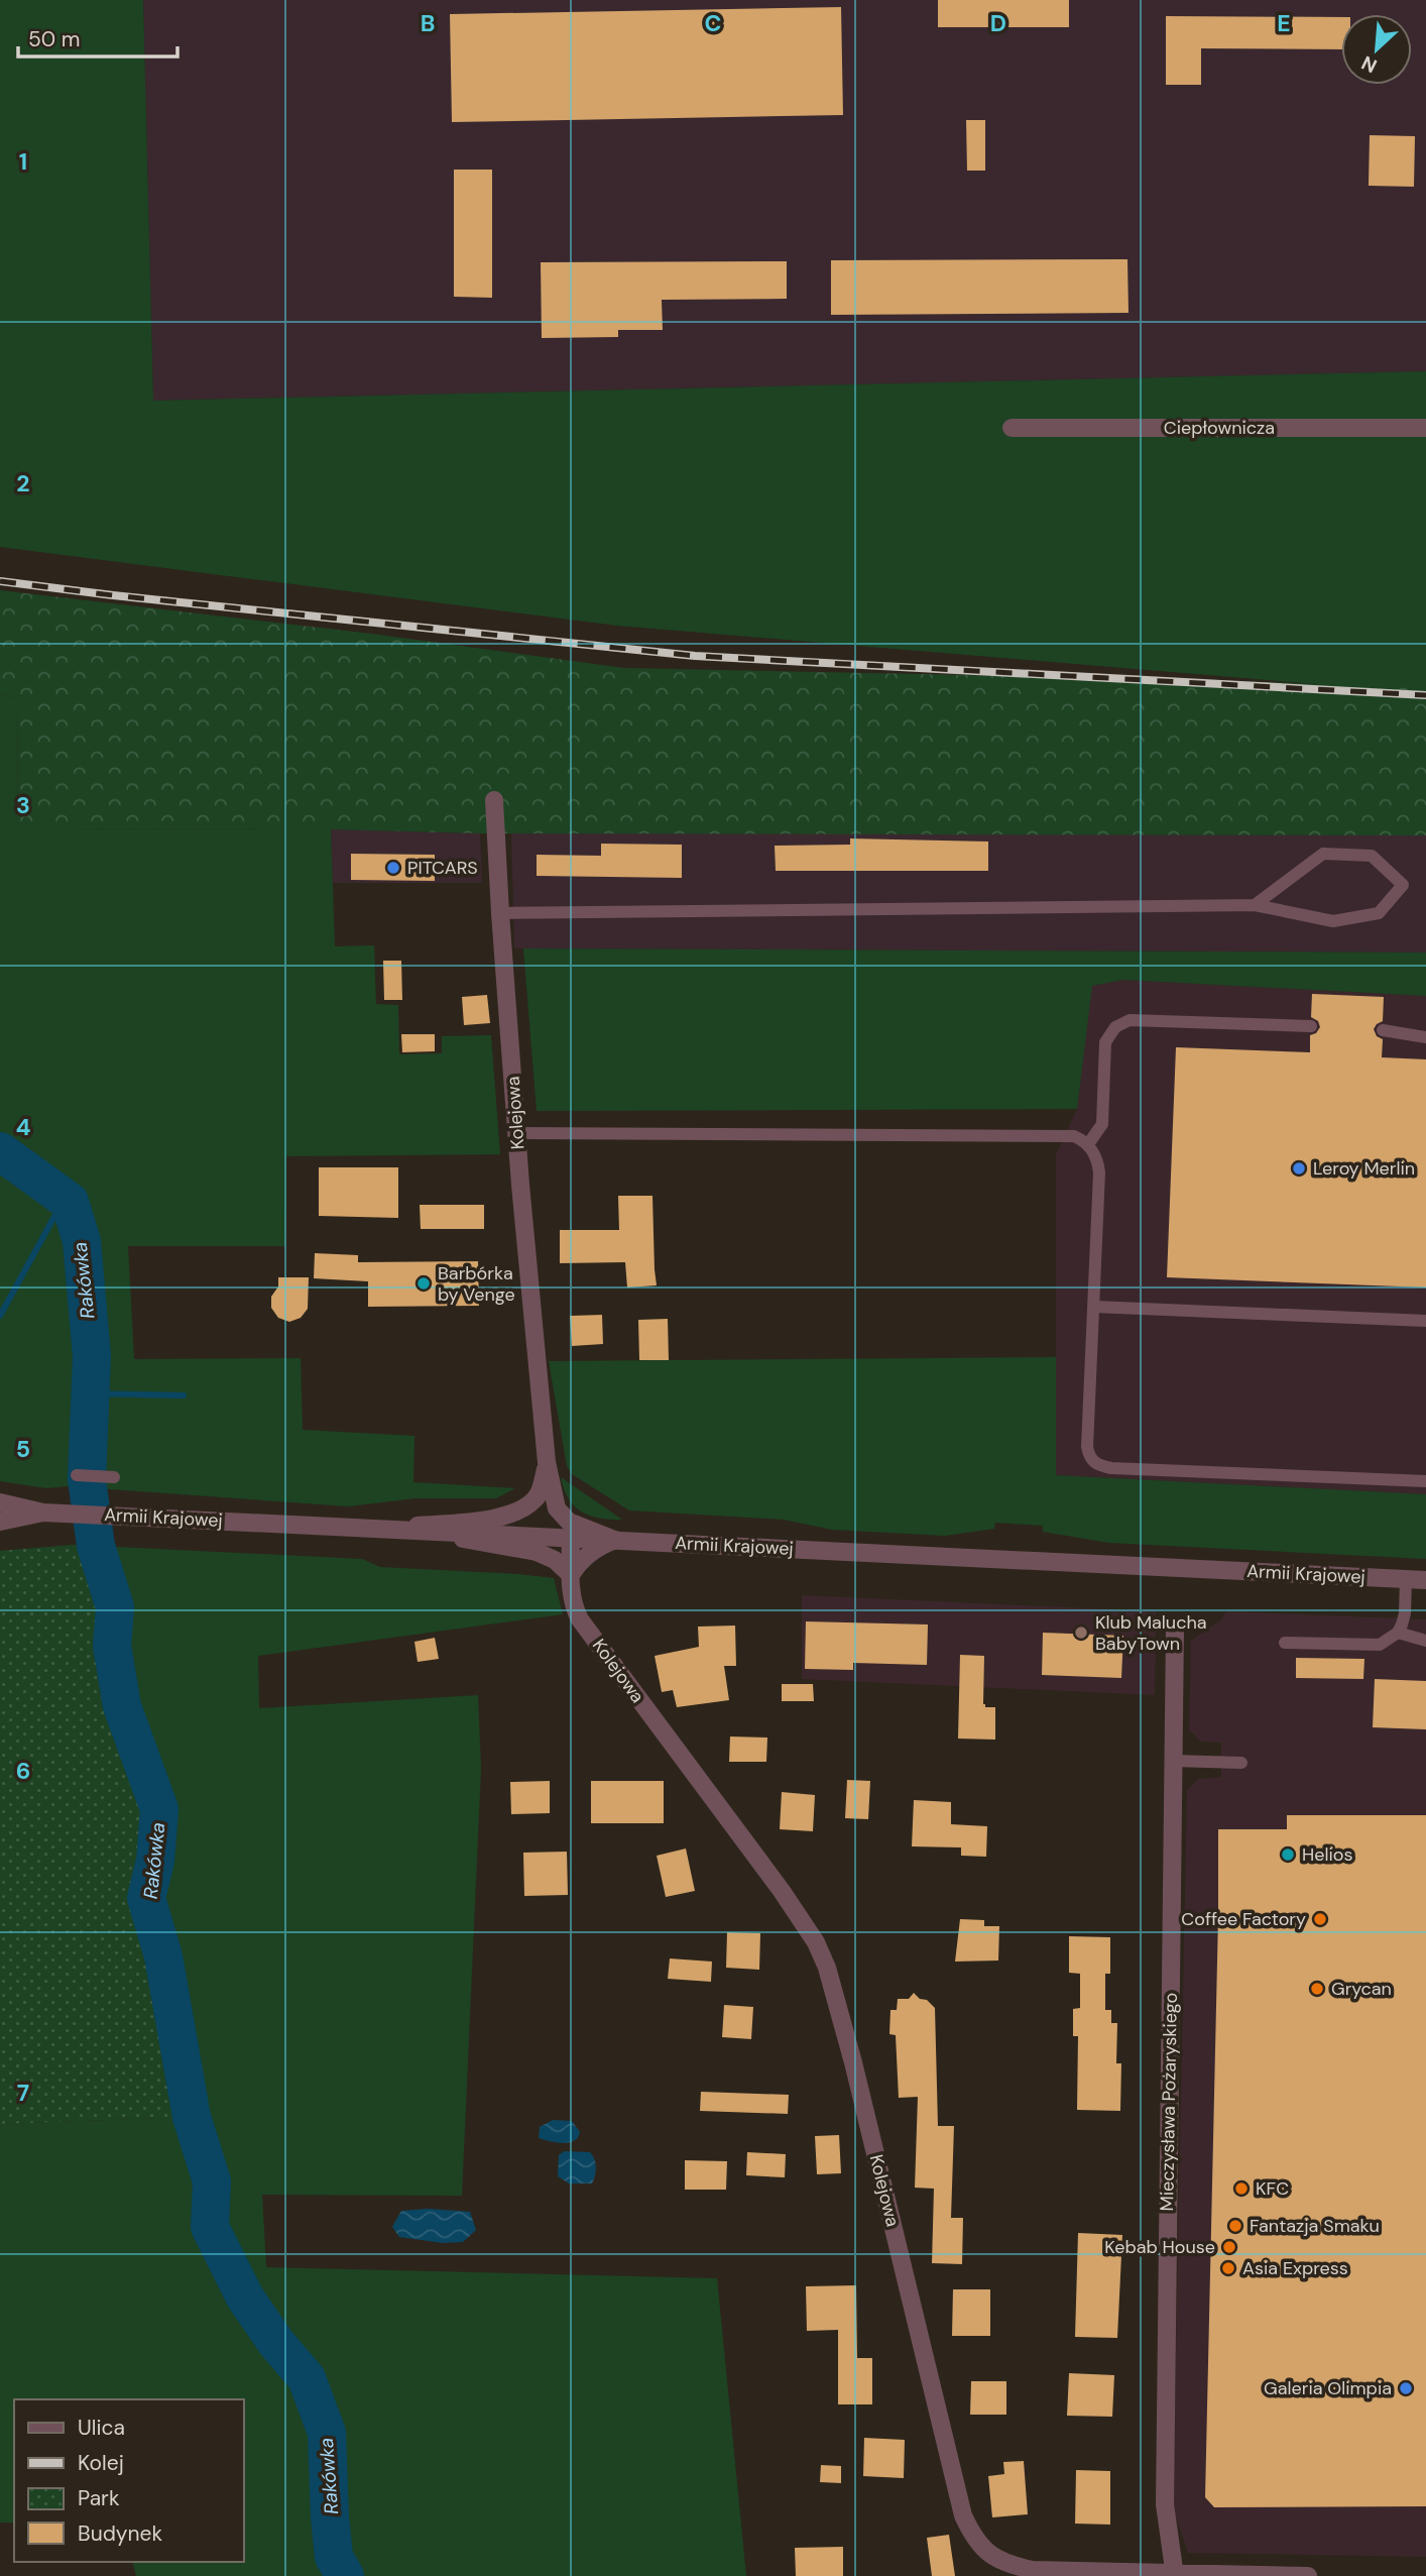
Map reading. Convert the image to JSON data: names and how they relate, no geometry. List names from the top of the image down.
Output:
{
  "streets": {
    "street": [
      "Ciepłownicza",
      "Kolejowa",
      "Armii Krajowej",
      "Mieczysława Pożaryskiego"
    ]
  },
  "crossings": [
    ["Kolejowa", "Armii Krajowej"],
    ["Kolejowa", "Mieczysława Pożaryskiego"]
  ],
  "water": ["Rakówka"],
  "places": [
    "PITCARS",
    "Leroy Merlin",
    "Barbórka by Venge",
    "Klub Malucha BabyTown",
    "Helios",
    "Coffee Factory",
    "Grycan",
    "KFC",
    "Fantazja Smaku",
    "Kebab House",
    "Asia Express",
    "Galeria Olimpia"
  ],
  "legend": [
    "Ulica",
    "Kolej",
    "Park",
    "Budynek"
  ],
  "scale_bar": "50 m",
  "north": "bottom left",
  "grid": {
    "columns": [
      "B",
      "C",
      "D",
      "E"
    ],
    "rows": [
      "1",
      "2",
      "3",
      "4",
      "5",
      "6",
      "7"
    ]
  }
}
